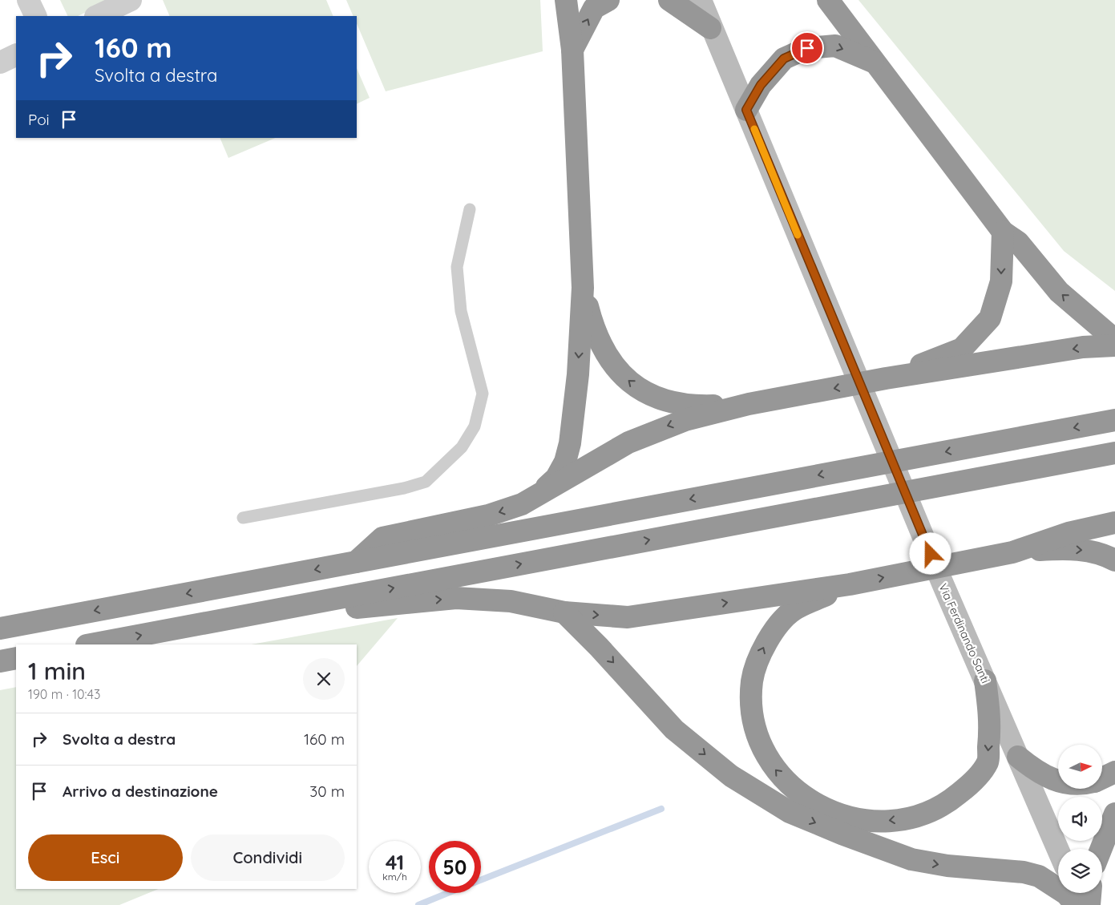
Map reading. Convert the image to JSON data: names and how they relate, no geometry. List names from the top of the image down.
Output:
{
  "streets": {
    "main road": ["Via Ferdinando Santi"]
  },
  "north": "right",
  "page": {
    "turn": ["160 m", "Svolta a destra"],
    "then": "Poi",
    "heading": ["1 min", "190 m · 10:43"],
    "list": [
      {
        "name": "Svolta a destra",
        "value": "160 m"
      },
      {
        "name": "Arrivo a destinazione",
        "value": "30 m"
      }
    ],
    "buttons": ["Esci", "Condividi"],
    "speed": "41 km/h",
    "limit": "50"
  }
}
